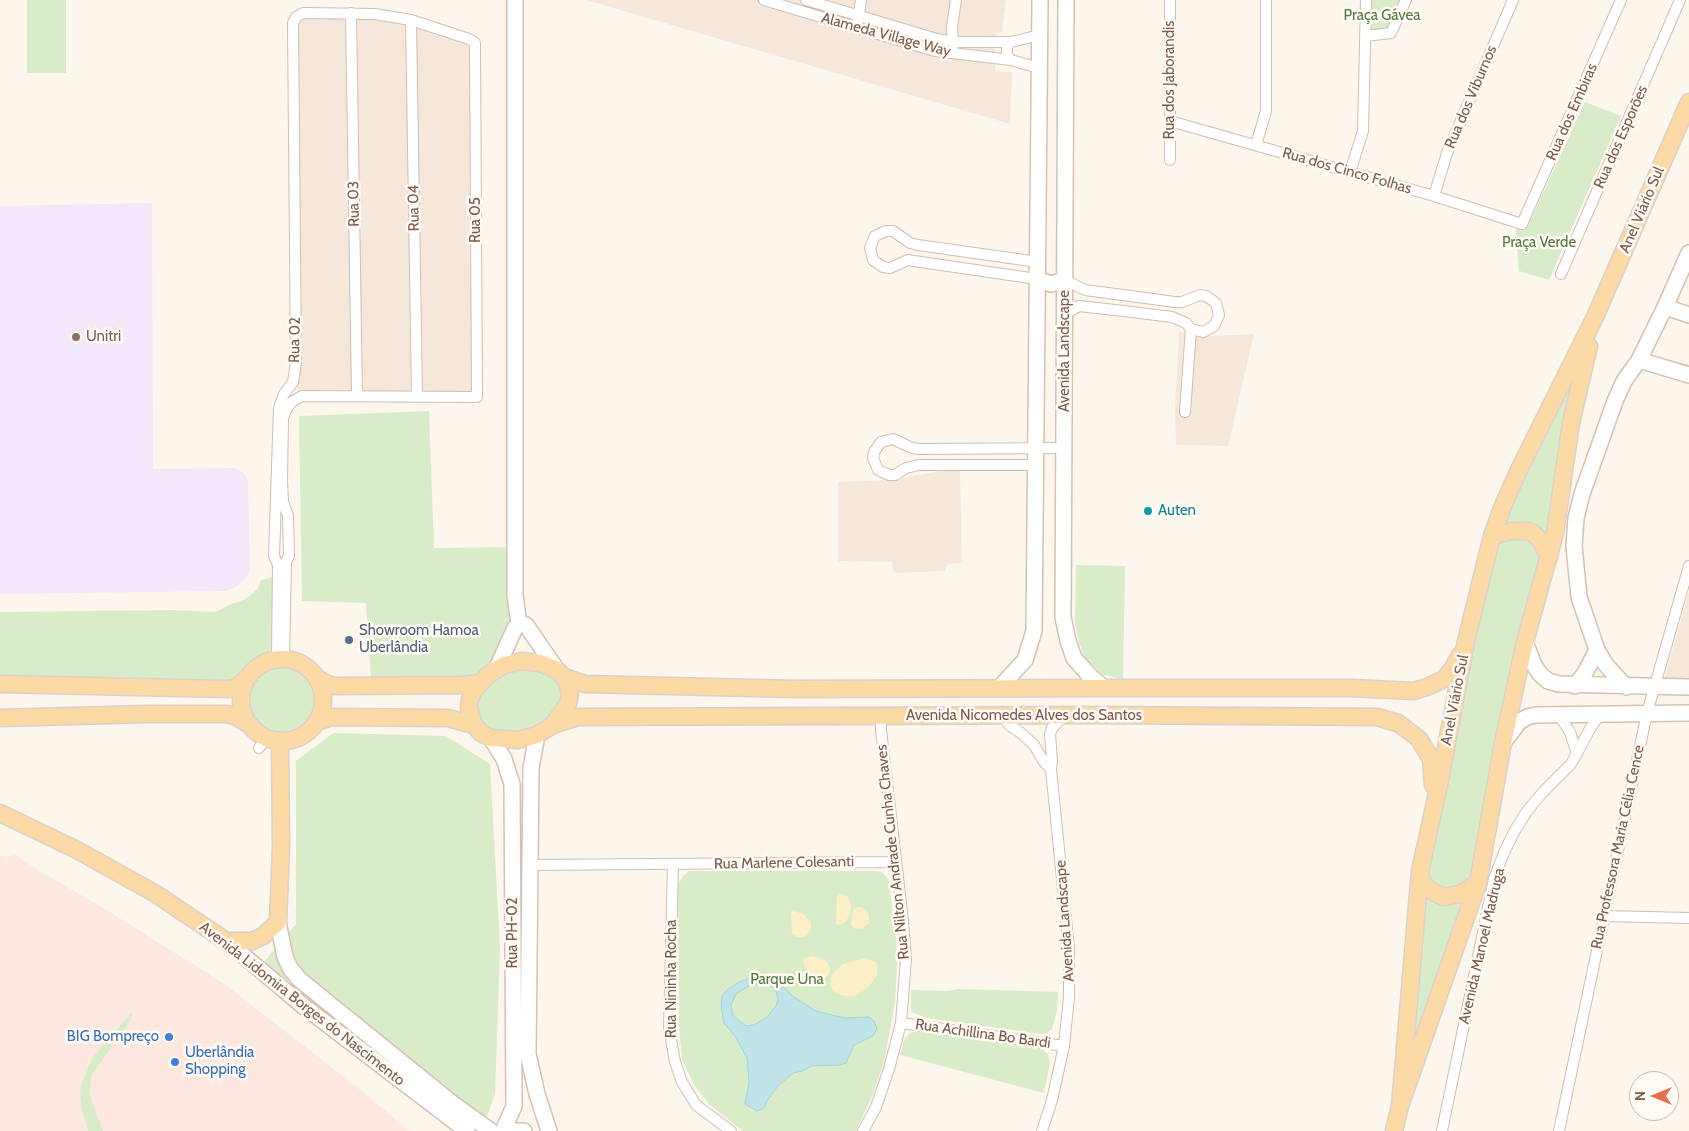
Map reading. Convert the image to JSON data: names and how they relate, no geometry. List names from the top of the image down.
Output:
{
  "streets": {
    "main road": ["Anel Viário Sul", "Avenida Nicomedes Alves dos Santos", "Avenida Lidomira Borges do Nascimento"],
    "street": [
      "Alameda Village Way",
      "Rua dos Jaborandis",
      "Rua dos Viburnos",
      "Rua dos Embiras",
      "Rua dos Esporões",
      "Rua dos Cinco Folhas",
      "Rua 03",
      "Rua 04",
      "Rua 05",
      "Rua 02",
      "Avenida Landscape",
      "Rua Professora Maria Célia Cence",
      "Rua Nilton Andrade Cunha Chaves",
      "Rua Marlene Colesanti",
      "Rua PH-02",
      "Avenida Manoel Madruga",
      "Rua Nininha Rocha",
      "Rua Achillina Bo Bardi"
    ]
  },
  "crossings": [
    ["Alameda Village Way", "Avenida Landscape"],
    ["Rua dos Jaborandis", "Rua dos Cinco Folhas"],
    ["Rua dos Viburnos", "Rua dos Cinco Folhas"],
    ["Rua dos Embiras", "Rua dos Cinco Folhas"],
    ["Rua 03", "Rua 02"],
    ["Rua 04", "Rua 05"],
    ["Anel Viário Sul", "Avenida Nicomedes Alves dos Santos"],
    ["Avenida Landscape", "Avenida Nicomedes Alves dos Santos"],
    ["Avenida Landscape", "Rua Achillina Bo Bardi"],
    ["Avenida Nicomedes Alves dos Santos", "Rua Nilton Andrade Cunha Chaves"],
    ["Avenida Nicomedes Alves dos Santos", "Rua PH-02"],
    ["Rua Nilton Andrade Cunha Chaves", "Rua Marlene Colesanti"],
    ["Rua Nilton Andrade Cunha Chaves", "Rua Achillina Bo Bardi"],
    ["Rua Marlene Colesanti", "Rua PH-02"],
    ["Rua Marlene Colesanti", "Rua Nininha Rocha"]
  ],
  "parks": ["Praça Gávea", "Praça Verde", "Parque Una"],
  "places": [
    "Unitri",
    "Auten",
    "Showroom Hamoa Uberlândia",
    "BIG Bompreço",
    "Uberlândia Shopping"
  ],
  "north": "left"
}
